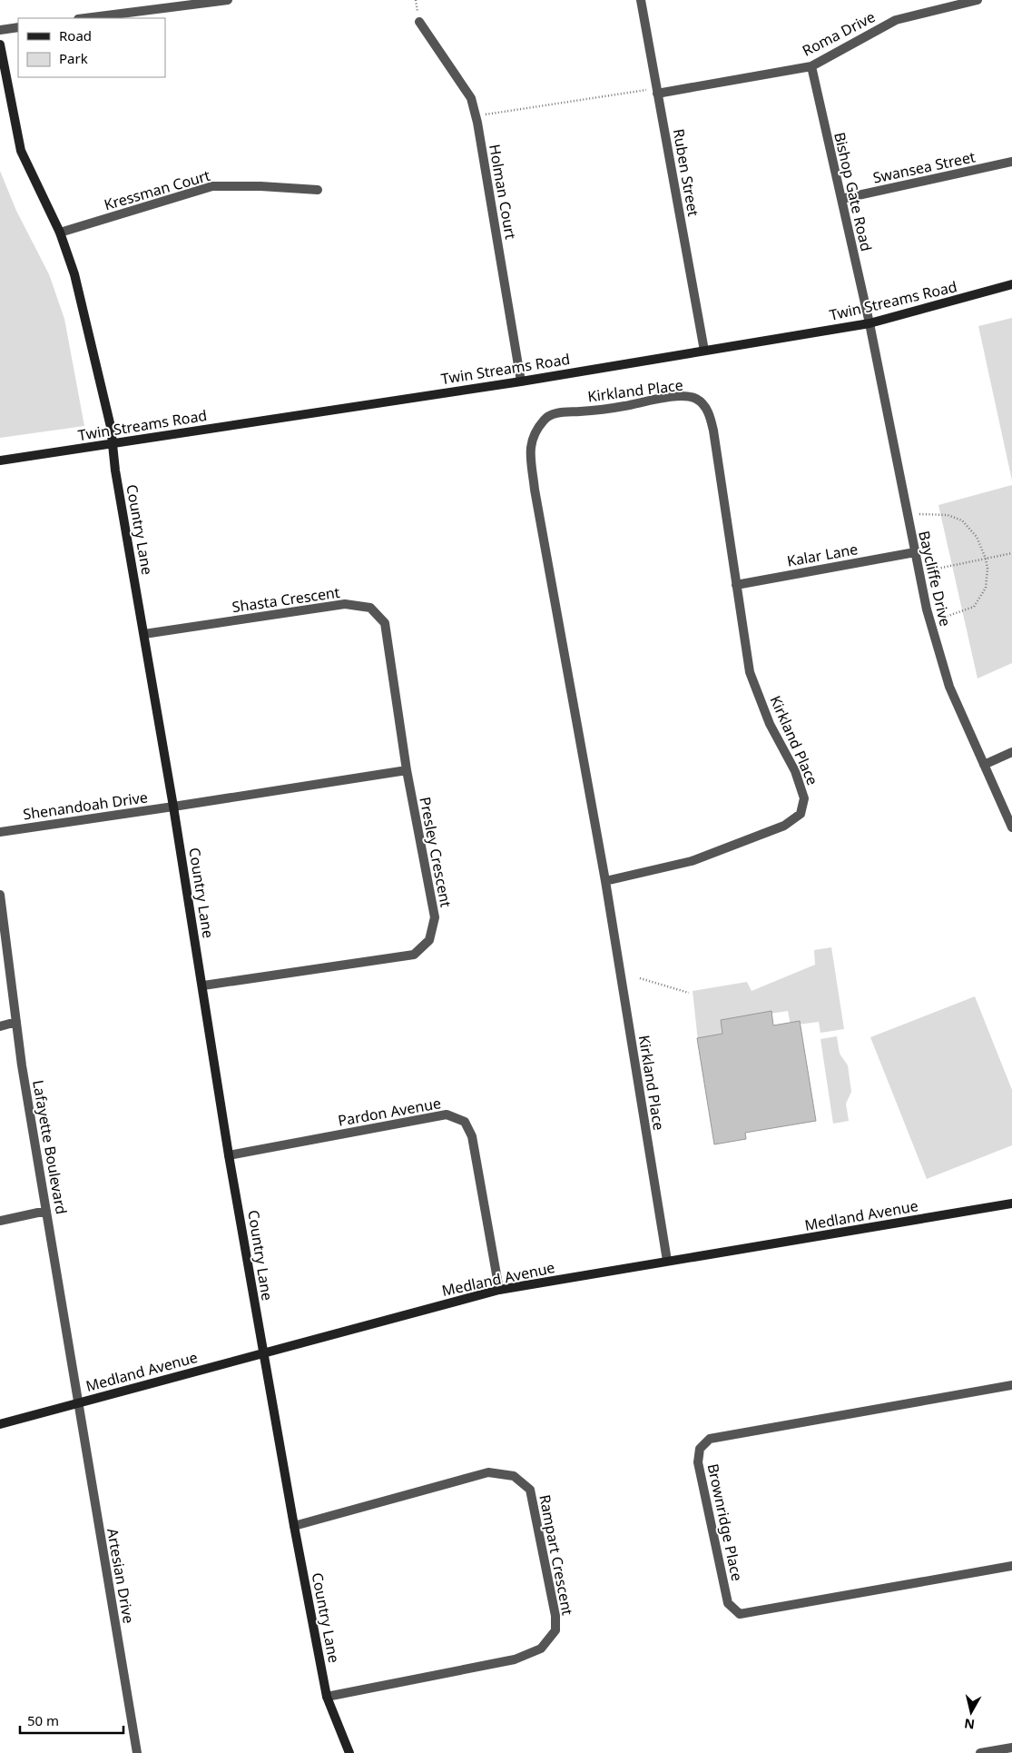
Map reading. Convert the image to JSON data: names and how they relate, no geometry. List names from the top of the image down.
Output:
{
  "streets": {
    "street": [
      "Roma Drive",
      "Swansea Street",
      "Ruben Street",
      "Kressman Court",
      "Holman Court",
      "Bishop Gate Road",
      "Twin Streams Road",
      "Kirkland Place",
      "Country Lane",
      "Kalar Lane",
      "Baycliffe Drive",
      "Shasta Crescent",
      "Shenandoah Drive",
      "Presley Crescent",
      "Pardon Avenue",
      "Lafayette Boulevard",
      "Medland Avenue",
      "Brownridge Place",
      "Rampart Crescent",
      "Artesian Drive"
    ]
  },
  "crossings": [
    ["Roma Drive", "Ruben Street"],
    ["Roma Drive", "Bishop Gate Road"],
    ["Swansea Street", "Bishop Gate Road"],
    ["Ruben Street", "Twin Streams Road"],
    ["Kressman Court", "Country Lane"],
    ["Holman Court", "Twin Streams Road"],
    ["Bishop Gate Road", "Twin Streams Road"],
    ["Bishop Gate Road", "Baycliffe Drive"],
    ["Twin Streams Road", "Country Lane"],
    ["Twin Streams Road", "Baycliffe Drive"],
    ["Kirkland Place", "Kalar Lane"],
    ["Kirkland Place", "Medland Avenue"],
    ["Country Lane", "Shasta Crescent"],
    ["Country Lane", "Shenandoah Drive"],
    ["Country Lane", "Presley Crescent"],
    ["Country Lane", "Pardon Avenue"],
    ["Country Lane", "Medland Avenue"],
    ["Country Lane", "Rampart Crescent"],
    ["Kalar Lane", "Baycliffe Drive"],
    ["Shasta Crescent", "Presley Crescent"],
    ["Pardon Avenue", "Medland Avenue"],
    ["Lafayette Boulevard", "Medland Avenue"],
    ["Lafayette Boulevard", "Artesian Drive"],
    ["Medland Avenue", "Artesian Drive"]
  ],
  "legend": ["Road", "Park"],
  "scale_bar": "50 m",
  "north": "bottom"
}
